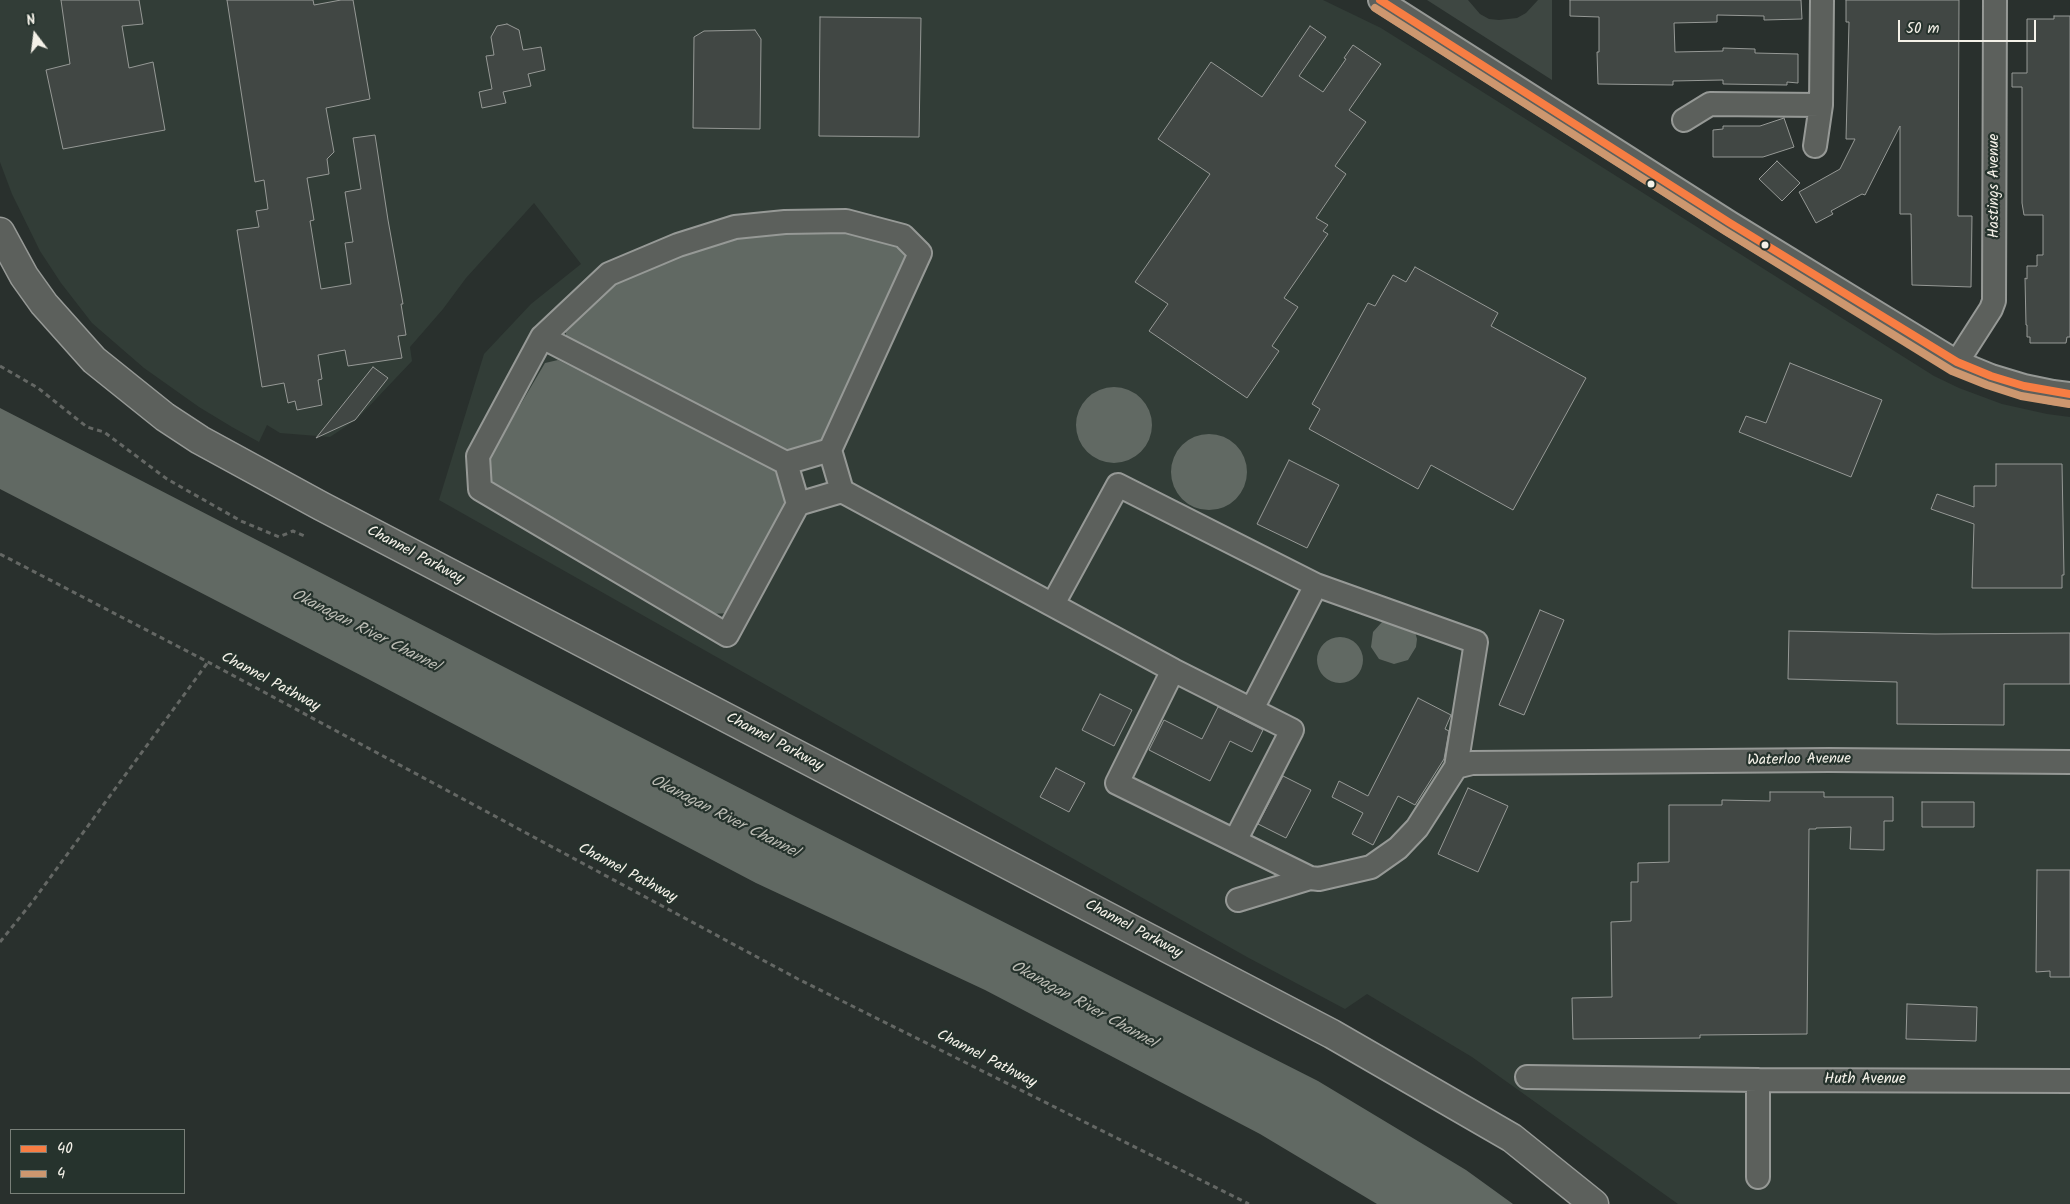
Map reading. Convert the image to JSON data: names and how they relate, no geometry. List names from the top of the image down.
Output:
{
  "streets": {
    "highway": ["Channel Parkway"],
    "street": ["Hastings Avenue", "Waterloo Avenue", "Huth Avenue"],
    "path": ["Channel Pathway"]
  },
  "water": ["Okanagan River Channel"],
  "lines": ["transit line 40", "transit line 4"],
  "legend": ["40", "4"],
  "scale_bar": "50 m",
  "north": "top"
}
